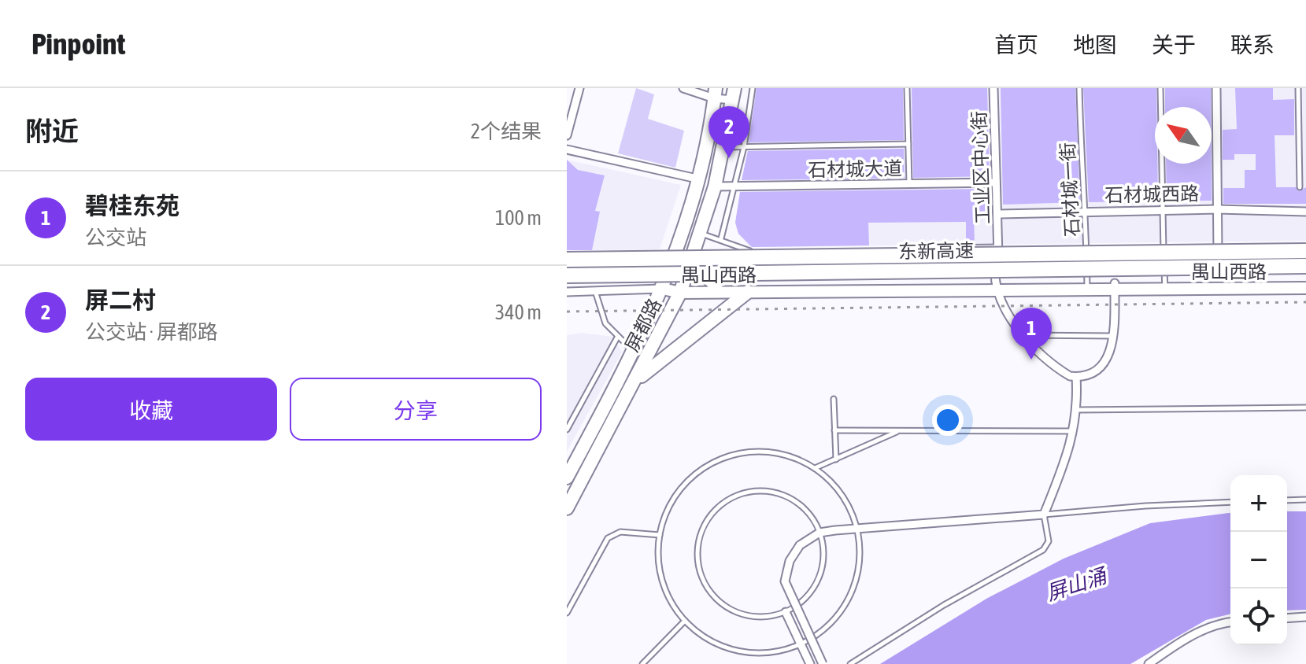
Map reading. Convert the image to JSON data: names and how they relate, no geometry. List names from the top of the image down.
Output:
{
  "streets": {
    "highway": ["东新高速", "屏都路"],
    "main road": ["禺山西路"],
    "street": ["工业区中心街", "石材城大道", "石材城西路"],
    "lane": ["石材城一街"]
  },
  "crossings": [
    ["工业区中心街", "石材城大道"],
    ["工业区中心街", "石材城西路"],
    ["工业区中心街", "禺山西路"],
    ["石材城大道", "屏都路"],
    ["石材城一街", "石材城西路"],
    ["石材城一街", "禺山西路"],
    ["禺山西路", "屏都路"]
  ],
  "water": ["屏山涌"],
  "north": "top left",
  "page": {
    "header": "Pinpoint",
    "nav": [
      "首页",
      "地图",
      "关于",
      "联系"
    ],
    "heading": ["附近", "2个结果"],
    "pins": ["2", "1"],
    "list": [
      {
        "mark": "1",
        "name": "碧桂东苑",
        "note": "公交站",
        "value": "100 m"
      },
      {
        "mark": "2",
        "name": "屏二村",
        "note": "公交站 · 屏都路",
        "value": "340 m"
      }
    ],
    "buttons": ["收藏", "分享"],
    "map_buttons": ["+", "−"]
  }
}
